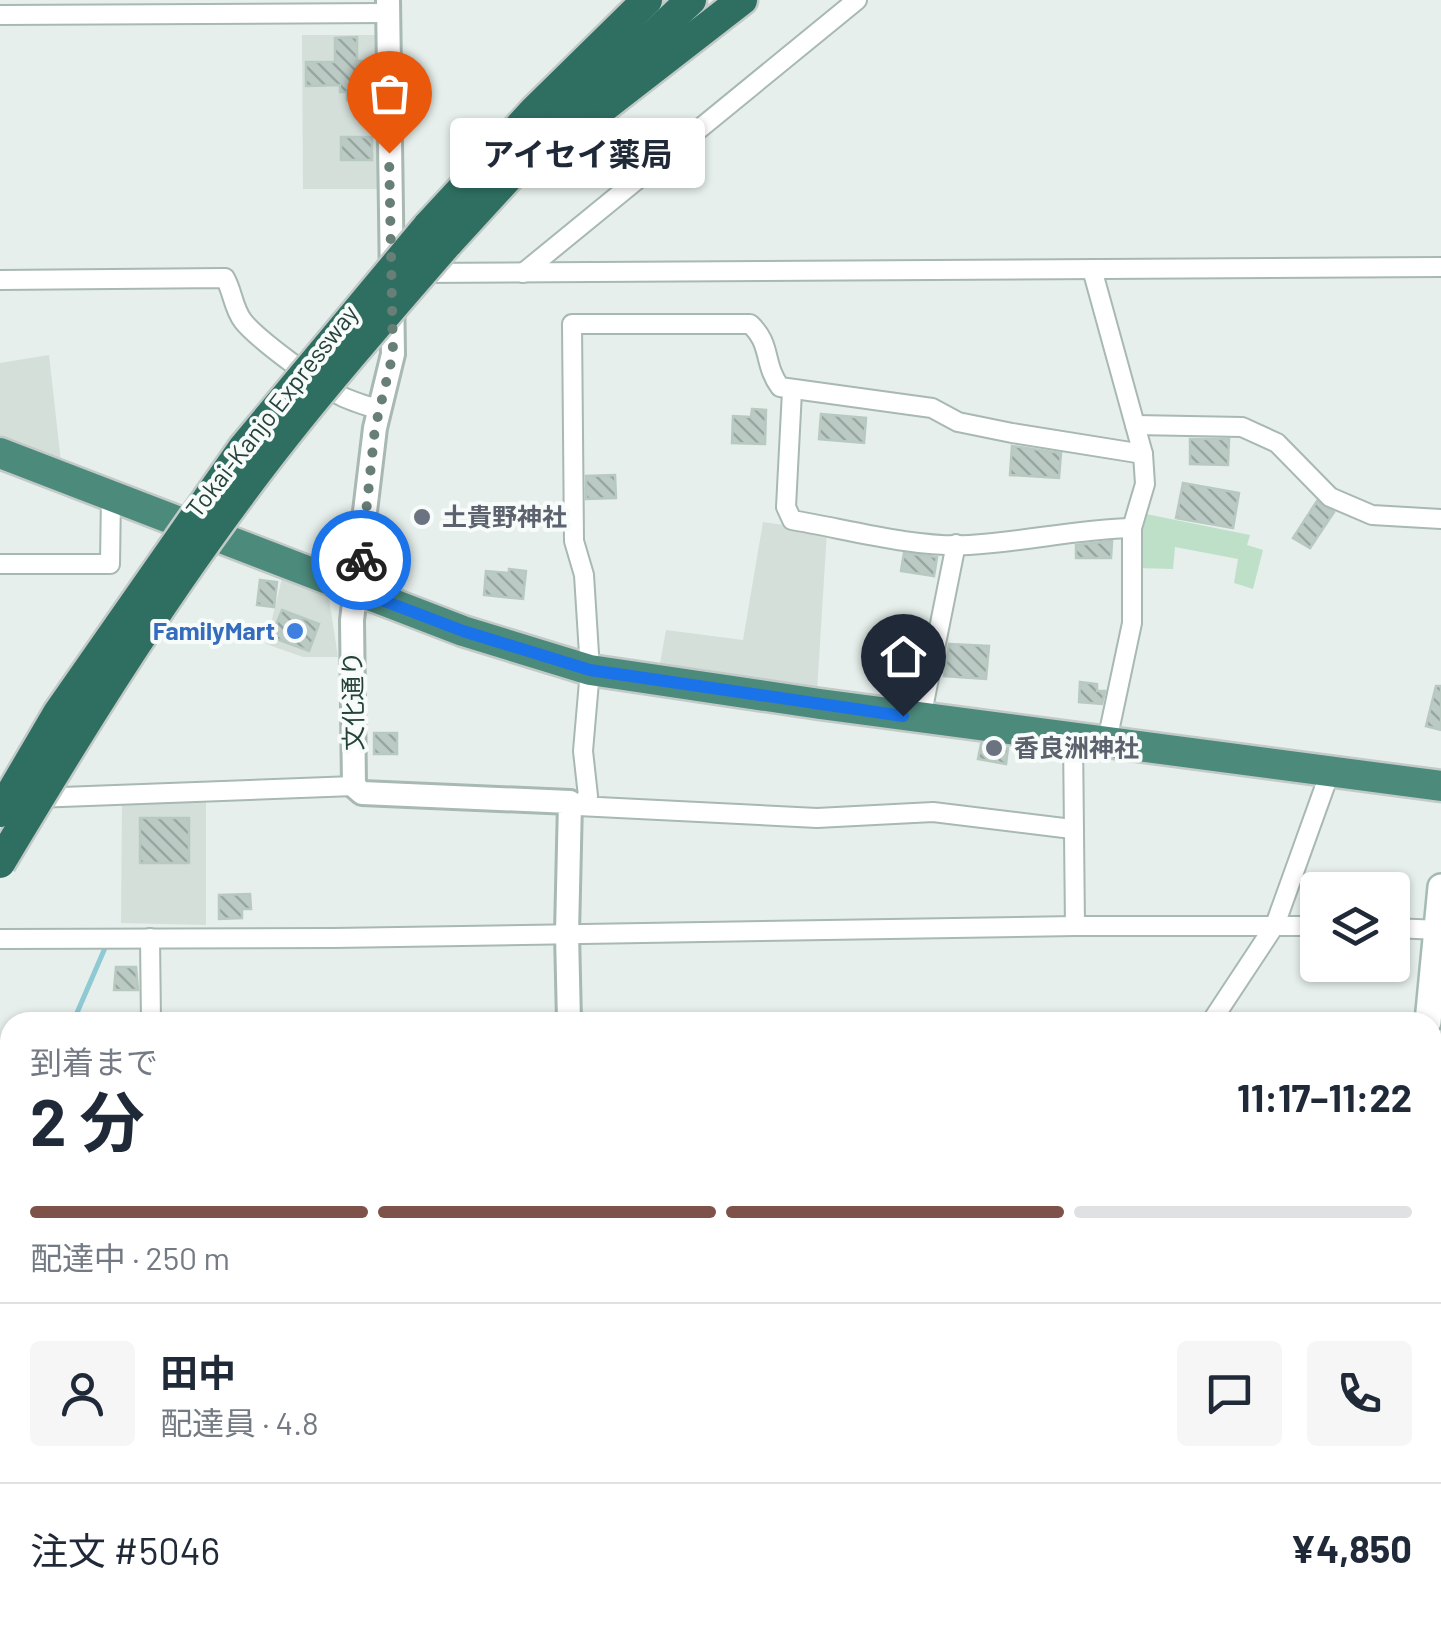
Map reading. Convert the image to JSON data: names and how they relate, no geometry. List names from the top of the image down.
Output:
{
  "streets": {
    "highway": ["Tokai-Kanjo Expressway"],
    "street": ["文化通り"]
  },
  "places": [
    "アイセイ薬局",
    "土貴野神社",
    "FamilyMart",
    "香良洲神社"
  ],
  "page": {
    "bubble": "アイセイ薬局",
    "heading": ["2 分", "到着まで", "11:17–11:22"],
    "panel": [
      "田中",
      "配達員 · 4.8",
      "注文 #5046",
      "¥4,850"
    ],
    "bar": "配達中 · 250 m"
  }
}
